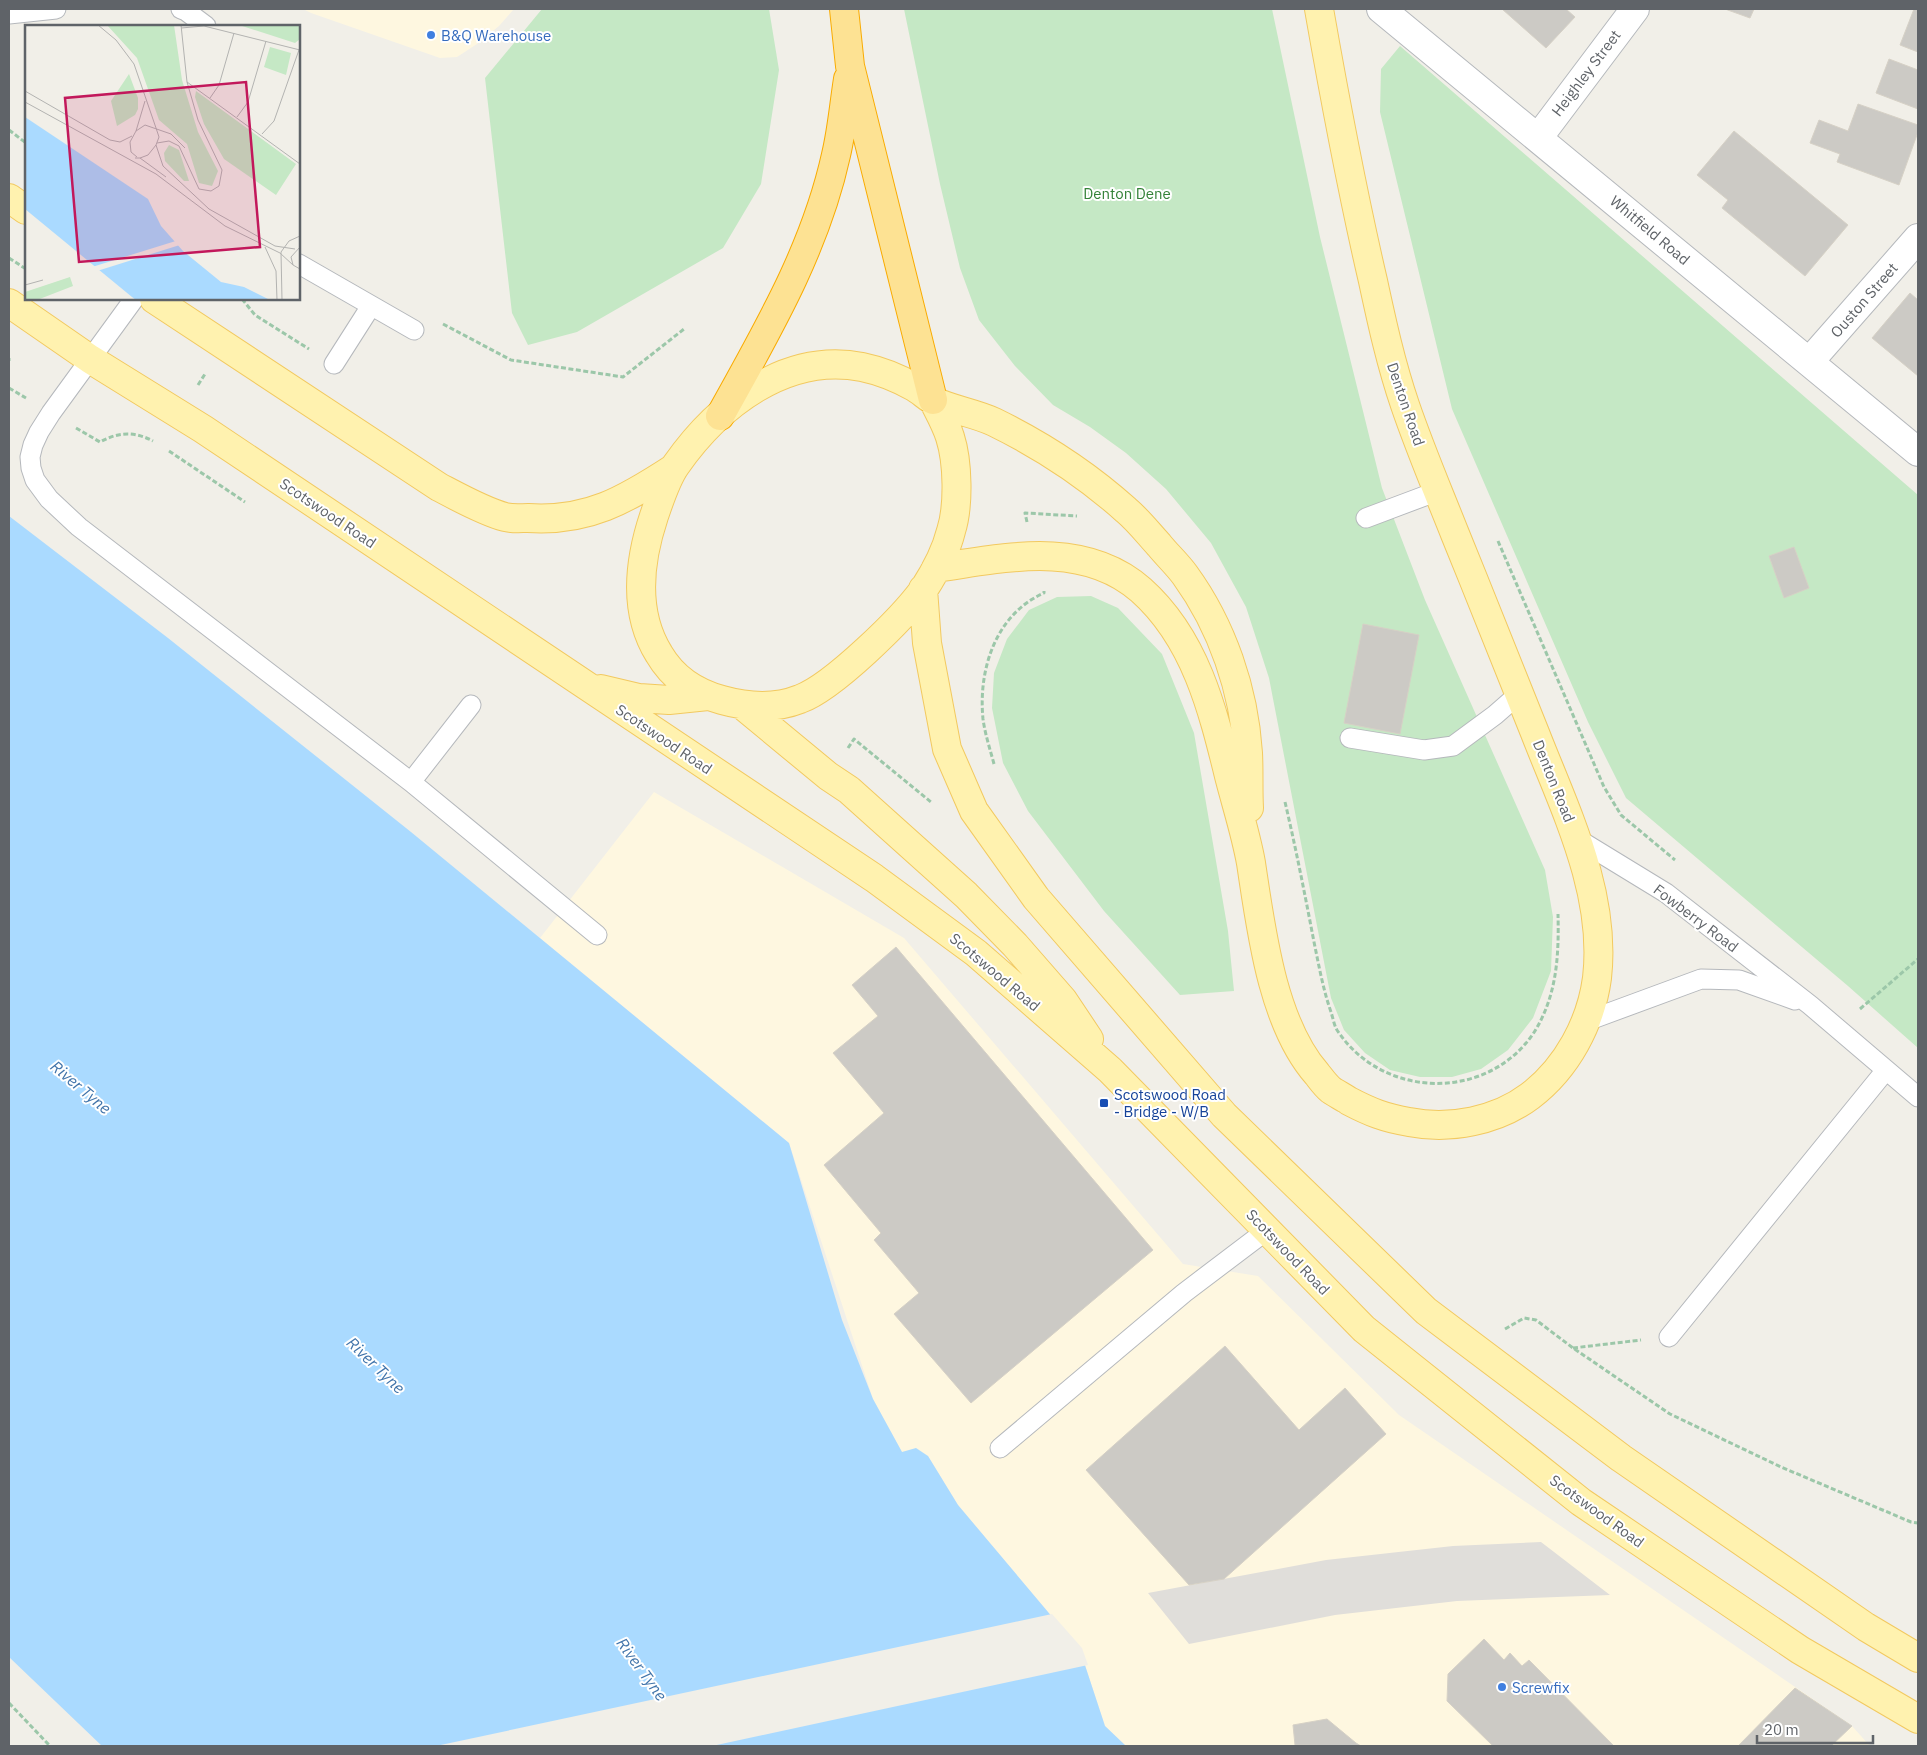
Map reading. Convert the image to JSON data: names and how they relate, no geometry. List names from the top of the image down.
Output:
{
  "streets": {
    "main road": ["Denton Road", "Scotswood Road"],
    "street": ["Heighley Street", "Whitfield Road", "Ouston Street"],
    "lane": ["Fowberry Road"]
  },
  "crossings": [
    ["Heighley Street", "Whitfield Road"],
    ["Whitfield Road", "Ouston Street"],
    ["Denton Road", "Fowberry Road"]
  ],
  "water": ["River Tyne"],
  "parks": ["Denton Dene"],
  "places": {
    "other": ["B&Q Warehouse", "Screwfix"],
    "transit": ["Scotswood Road - Bridge - W/B"]
  },
  "scale_bar": "20 m"
}
